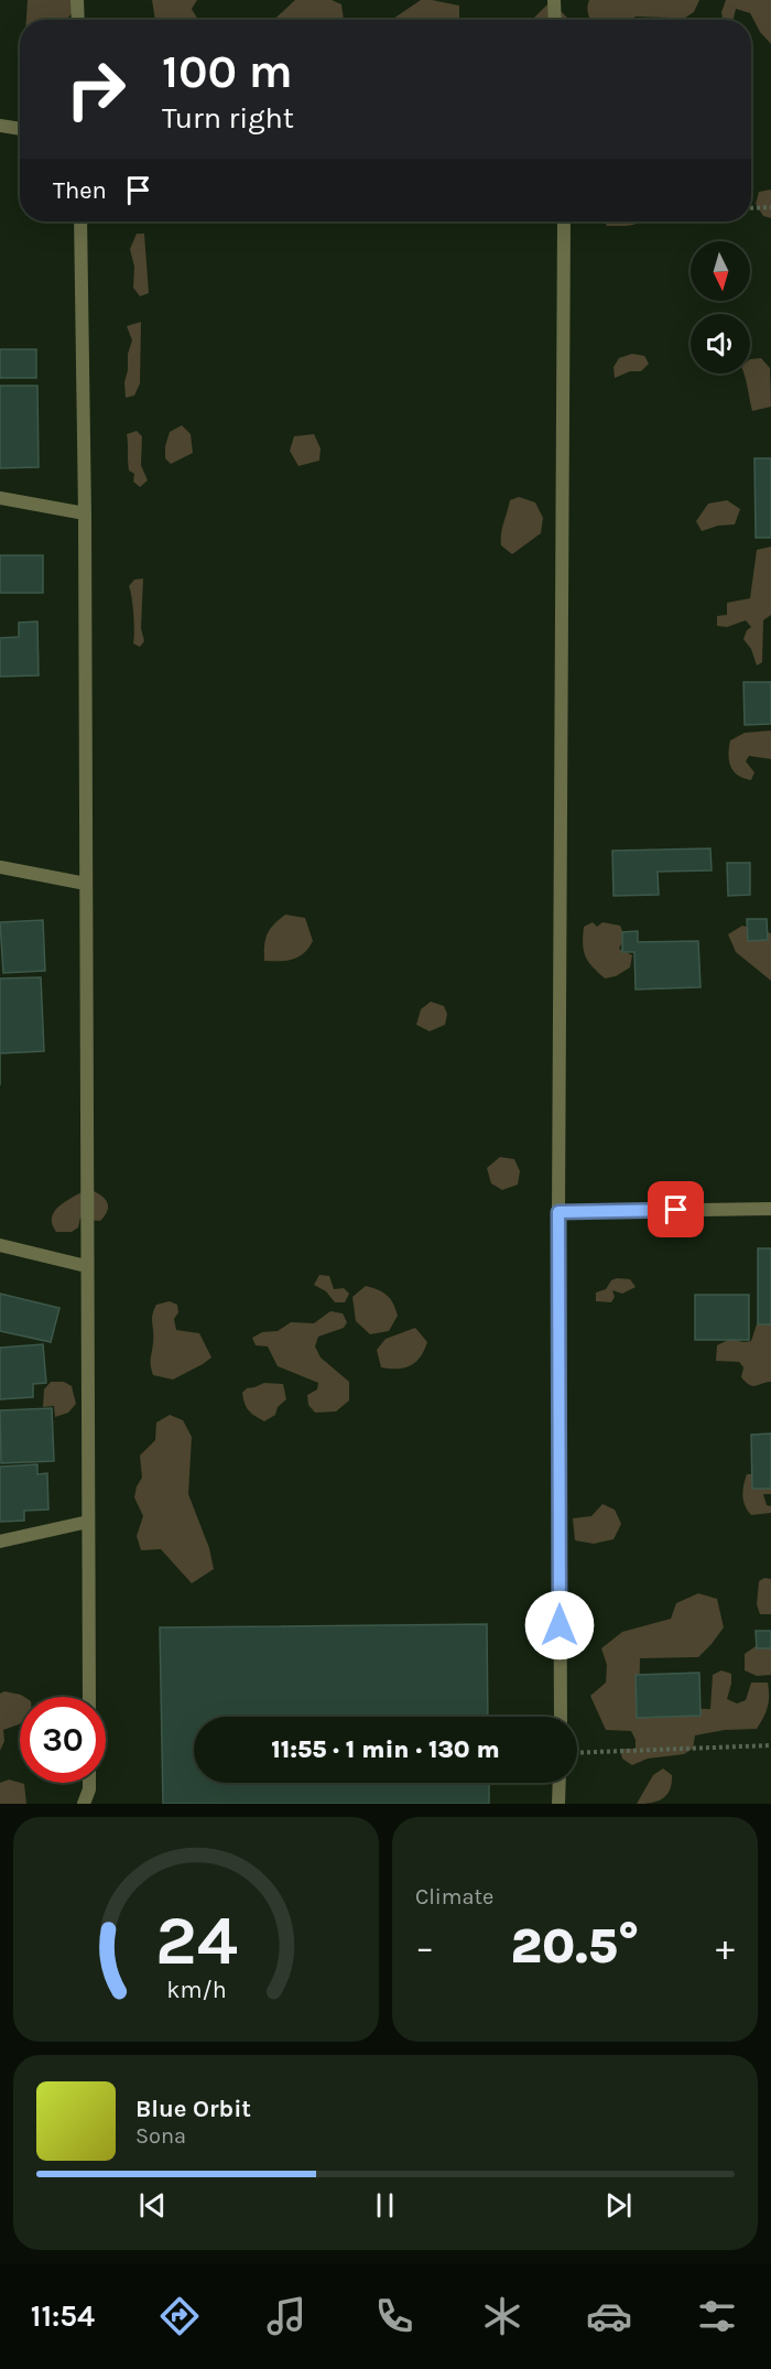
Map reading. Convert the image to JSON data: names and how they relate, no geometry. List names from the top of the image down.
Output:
{
  "north": "bottom",
  "page": {
    "turn": ["100 m", "Turn right"],
    "then": "Then",
    "limit": "30",
    "trip": "11:55 · 1 min · 130 m",
    "tile": "Climate",
    "heat": ["−", "20.5°", "+"],
    "song": ["Blue Orbit", "Sona"],
    "tabs": "11:54",
    "gauge": ["24", "km/h"]
  }
}
